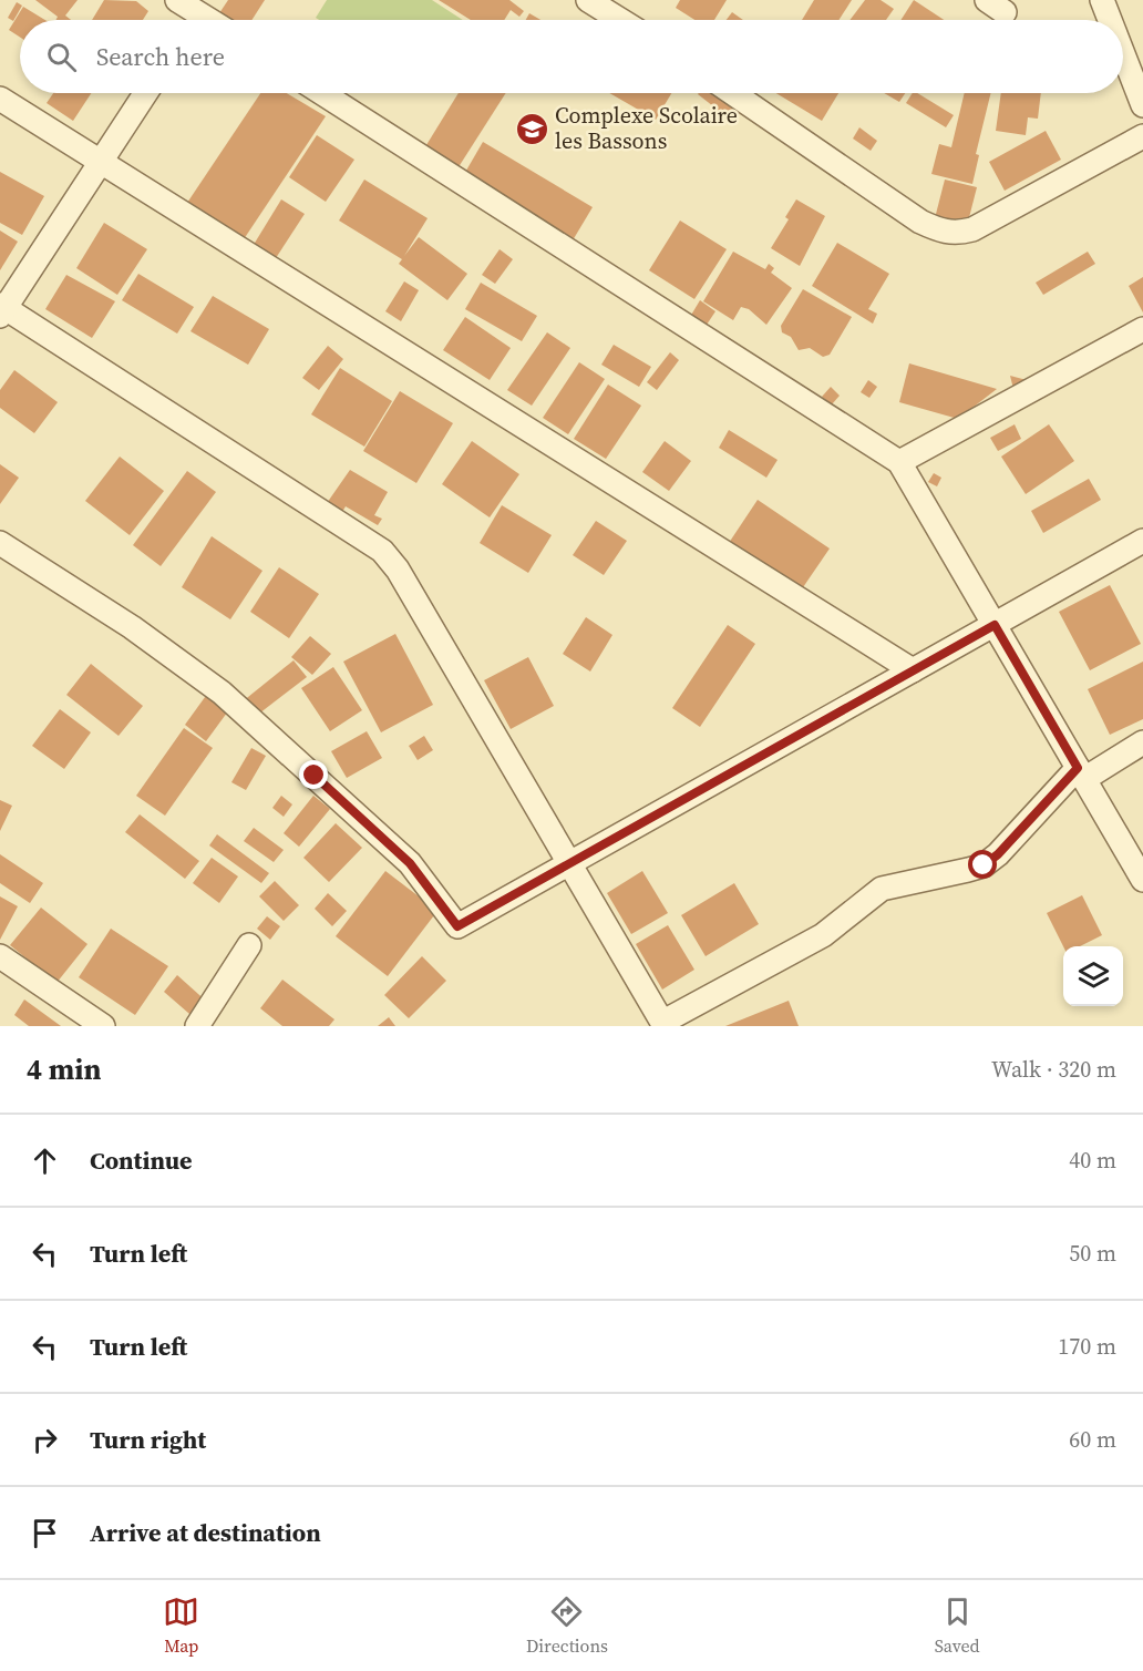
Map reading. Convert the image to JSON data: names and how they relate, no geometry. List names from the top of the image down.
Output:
{
  "places": {
    "school or university": ["Complexe Scolaire les Bassons"]
  },
  "page": {
    "search": "Search here",
    "heading": ["4 min", "Walk · 320 m"],
    "list": [
      ["Continue", "40 m"],
      ["Turn left", "50 m"],
      ["Turn left", "170 m"],
      ["Turn right", "60 m"],
      "Arrive at destination"
    ],
    "nav": ["Map", "Directions", "Saved"]
  }
}
